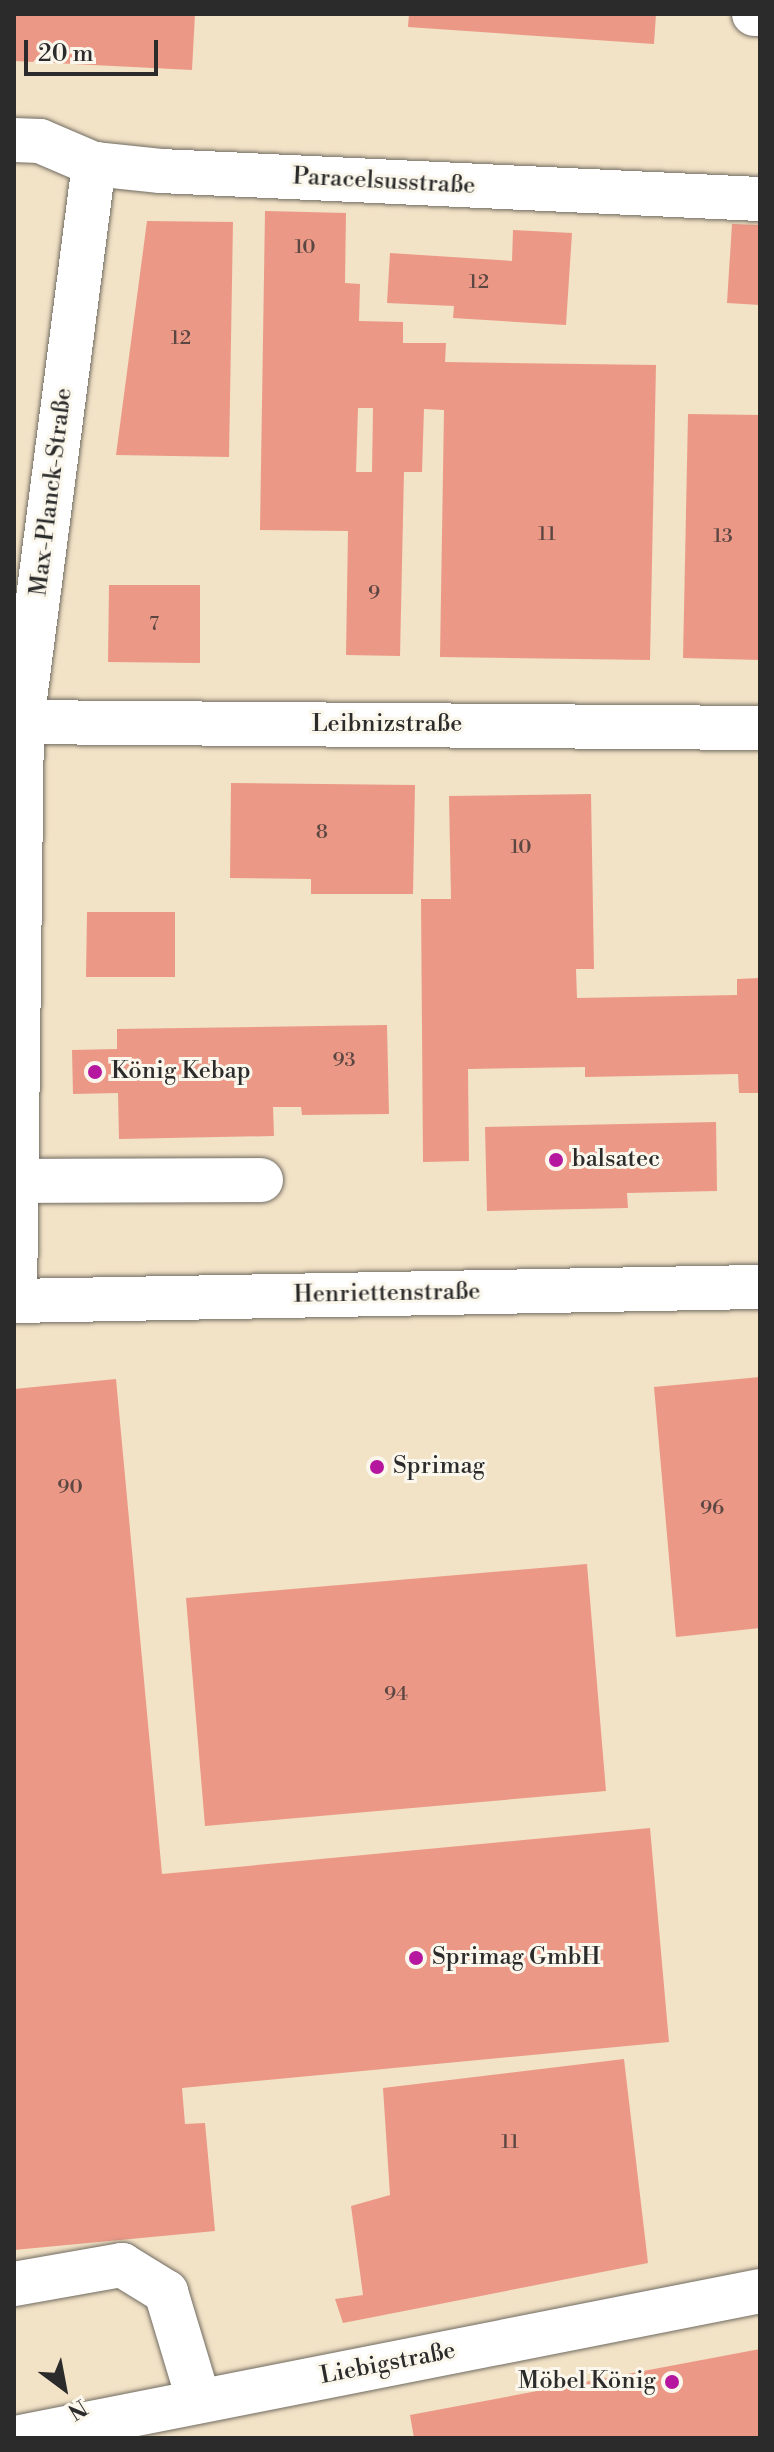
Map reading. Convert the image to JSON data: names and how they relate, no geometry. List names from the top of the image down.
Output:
{
  "streets": {
    "street": [
      "Paracelsusstraße",
      "Max-Planck-Straße",
      "Leibnizstraße",
      "Henriettenstraße",
      "Liebigstraße"
    ]
  },
  "crossings": [
    ["Paracelsusstraße", "Max-Planck-Straße"],
    ["Max-Planck-Straße", "Leibnizstraße"],
    ["Max-Planck-Straße", "Henriettenstraße"]
  ],
  "places": [
    "König Kebap",
    "balsatec",
    "Sprimag",
    "Sprimag GmbH",
    "Möbel König"
  ],
  "house_numbers": [
    "10",
    "12",
    "12",
    "11",
    "13",
    "9",
    "7",
    "8",
    "10",
    "93",
    "90",
    "96",
    "94",
    "11"
  ],
  "scale_bar": "20 m",
  "north": "bottom right"
}
